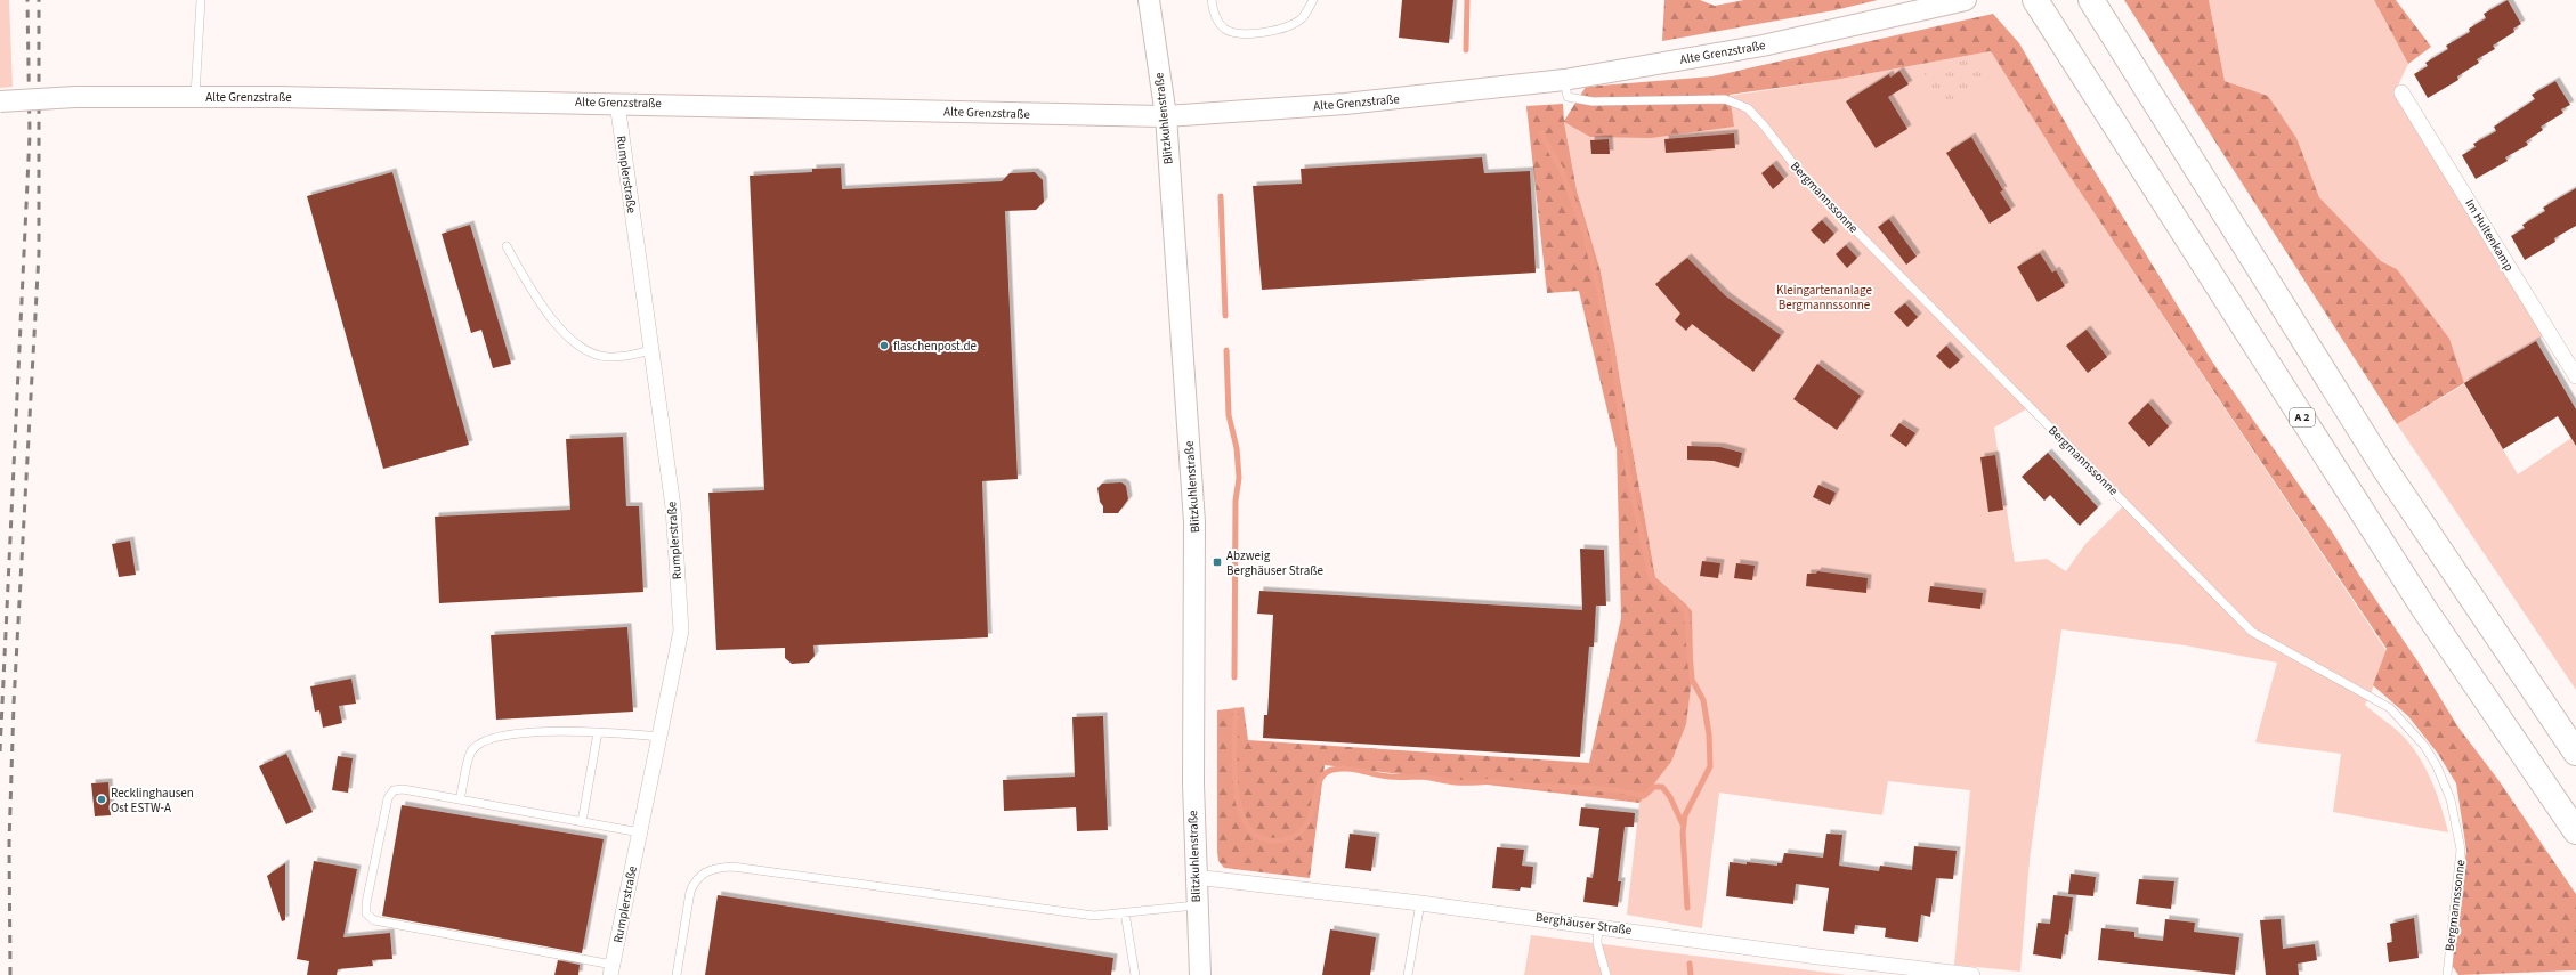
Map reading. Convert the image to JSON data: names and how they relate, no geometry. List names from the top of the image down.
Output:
{
  "streets": {
    "highway": ["A 2"],
    "street": [
      "Alte Grenzstraße",
      "Blitzkuhlenstraße",
      "Rumplerstraße",
      "Im Hultenkamp",
      "Berghäuser Straße"
    ],
    "lane": ["Bergmannssonne"]
  },
  "crossings": [
    ["Alte Grenzstraße", "Blitzkuhlenstraße"],
    ["Alte Grenzstraße", "Rumplerstraße"],
    ["Alte Grenzstraße", "Bergmannssonne"],
    ["Blitzkuhlenstraße", "Berghäuser Straße"]
  ],
  "parks": ["Kleingartenanlage Bergmannssonne"],
  "places": {
    "other": ["flaschenpost.de", "Recklinghausen Ost ESTW-A"],
    "transit": ["Abzweig Berghäuser Straße"]
  }
}
